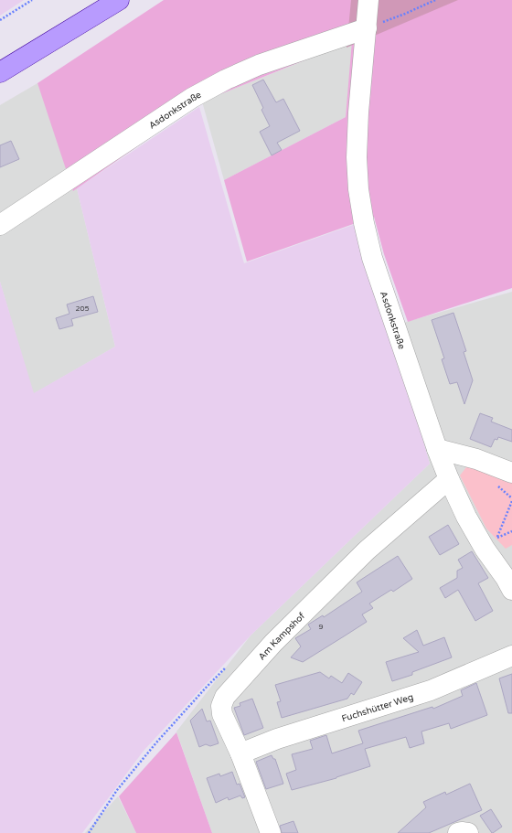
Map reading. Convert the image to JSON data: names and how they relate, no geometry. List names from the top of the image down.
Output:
{
  "streets": {
    "street": ["Asdonkstraße", "Am Kampshof", "Fuchshütter Weg"]
  },
  "crossings": [
    ["Asdonkstraße", "Am Kampshof"],
    ["Am Kampshof", "Fuchshütter Weg"]
  ],
  "house_numbers": ["205", "9"]
}
